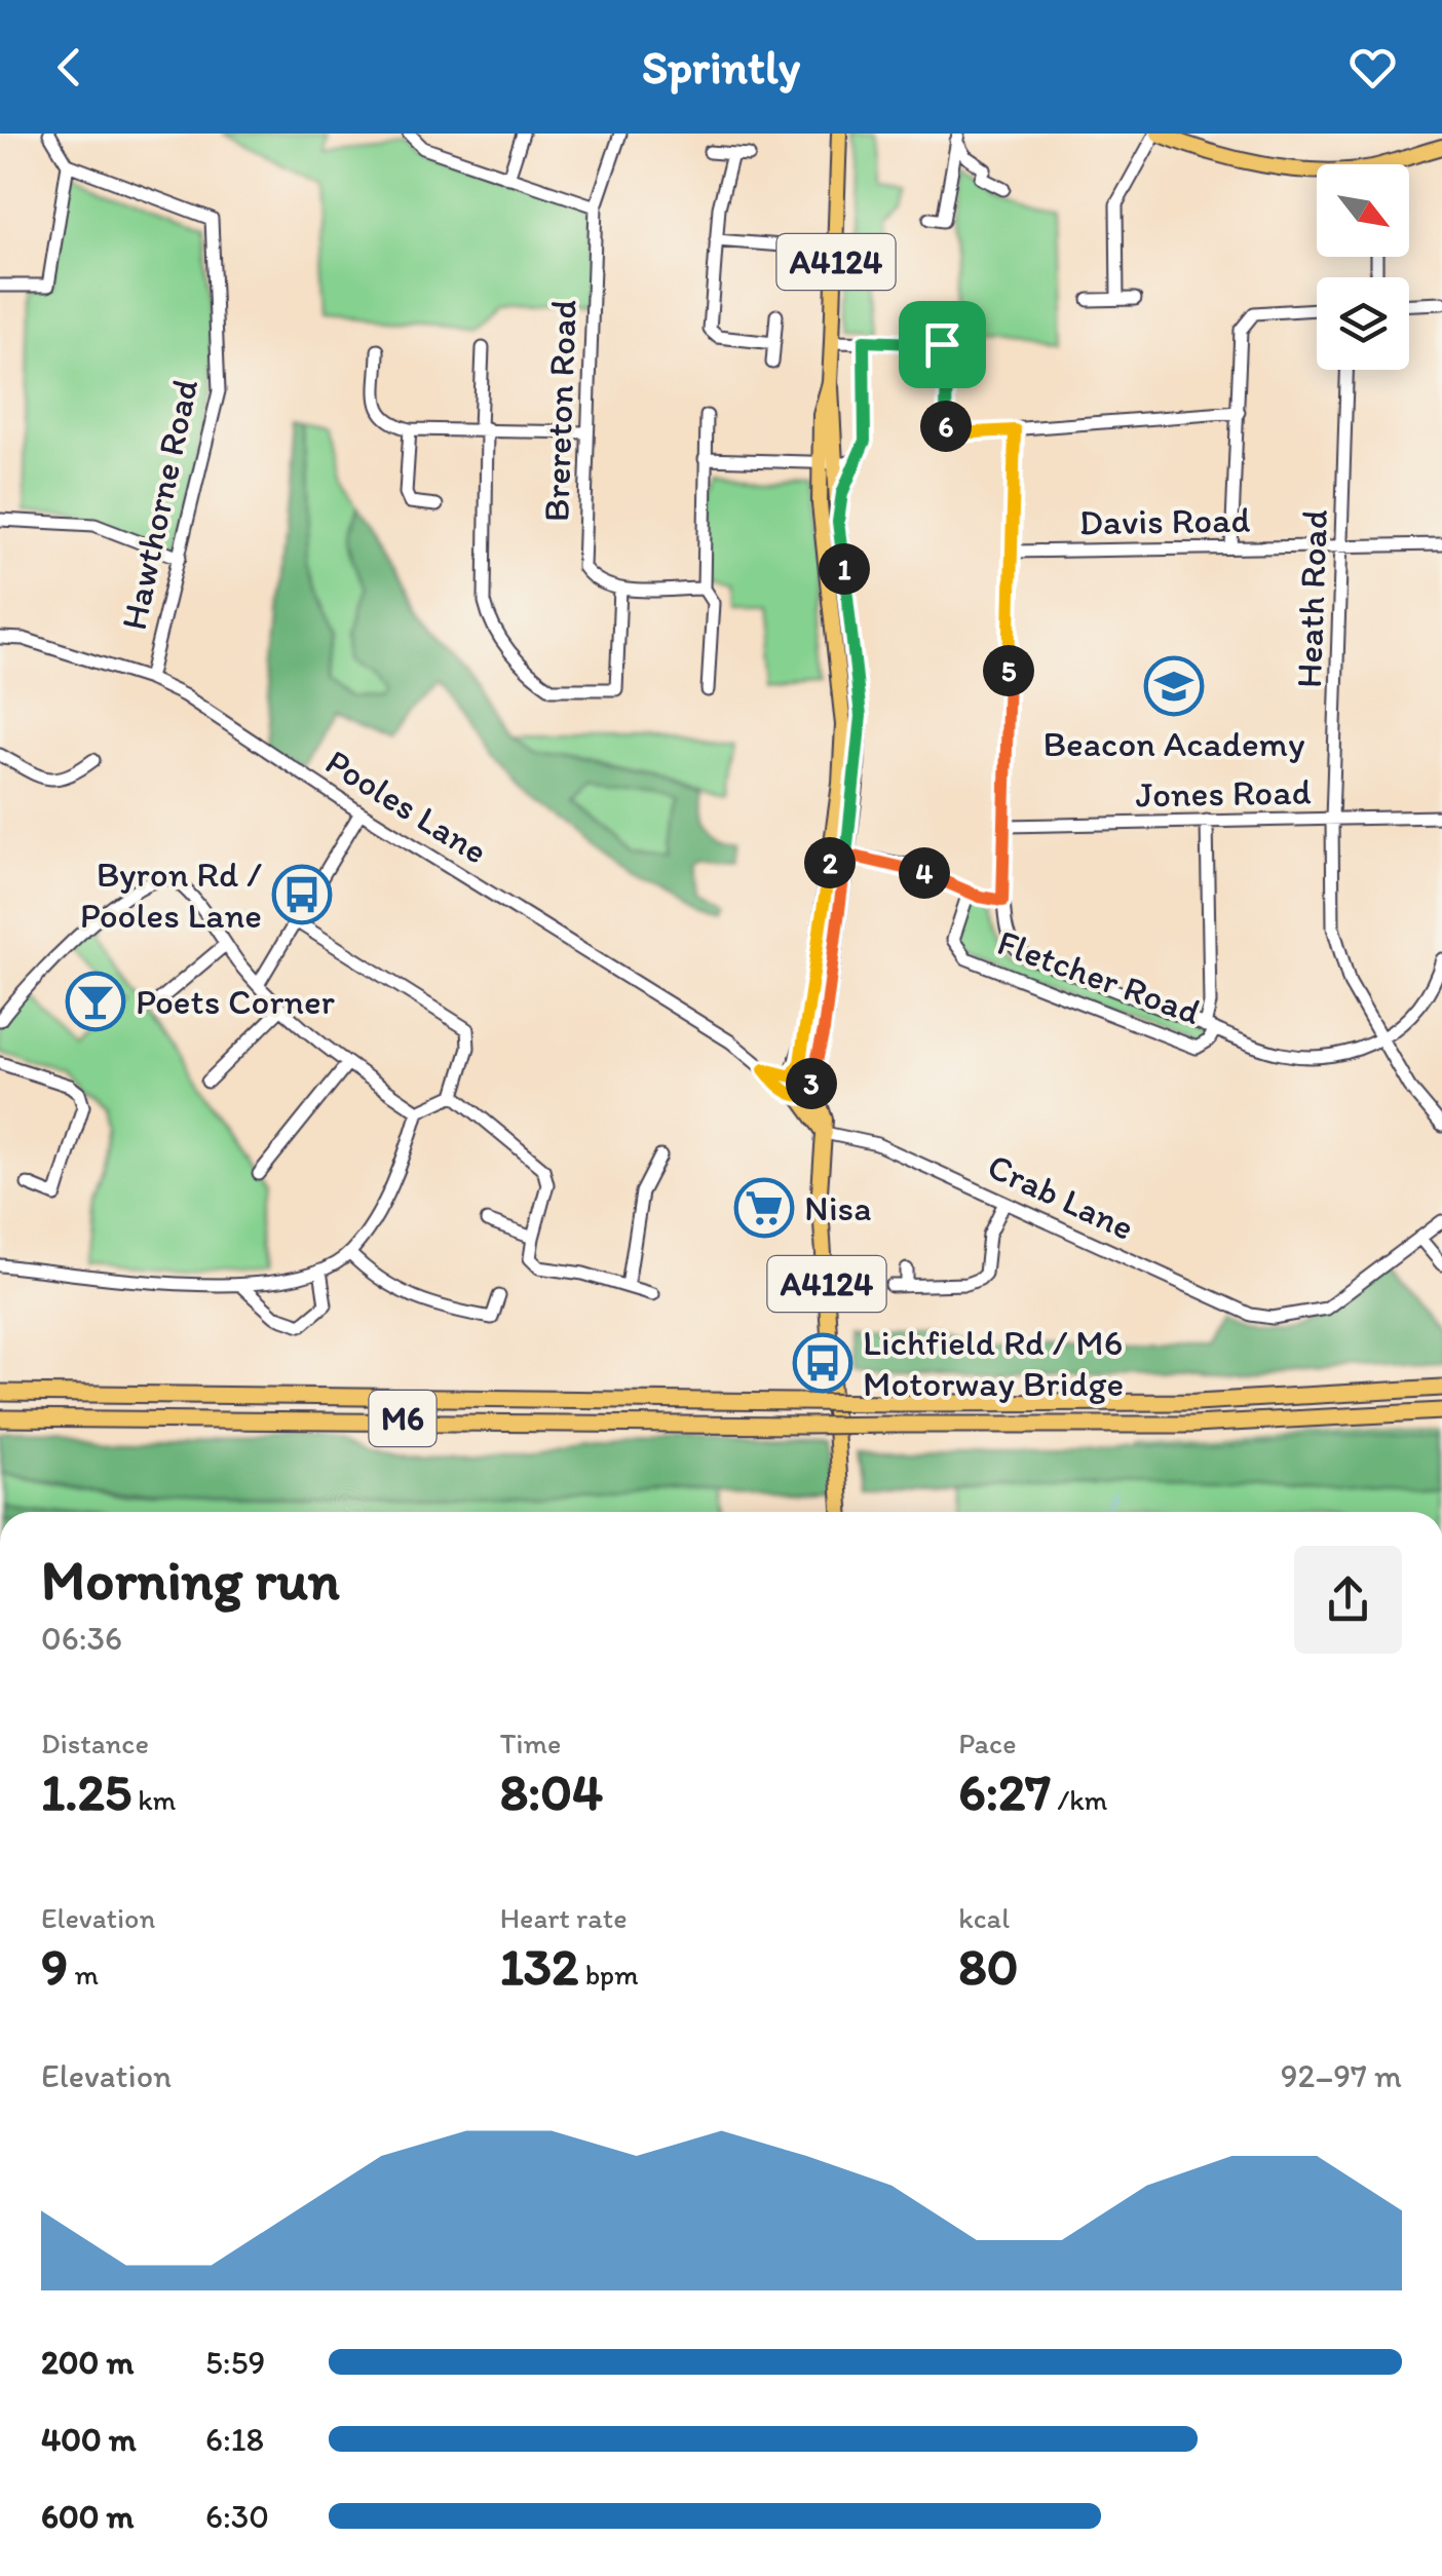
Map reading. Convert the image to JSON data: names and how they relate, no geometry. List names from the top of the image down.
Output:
{
  "streets": {
    "highway": ["M6"],
    "main road": ["A4124"],
    "street": [
      "Brereton Road",
      "Hawthorne Road",
      "Davis Road",
      "Heath Road",
      "Jones Road",
      "Pooles Lane",
      "Fletcher Road",
      "Crab Lane"
    ]
  },
  "crossings": [
    ["A4124", "Pooles Lane"],
    ["A4124", "Fletcher Road"],
    ["A4124", "Crab Lane"],
    ["Hawthorne Road", "Pooles Lane"],
    ["Davis Road", "Heath Road"],
    ["Heath Road", "Jones Road"],
    ["Heath Road", "Fletcher Road"]
  ],
  "places": {
    "school or university": ["Beacon Academy"],
    "bus stop": ["Byron Rd / Pooles Lane", "Lichfield Rd / M6 Motorway Bridge"],
    "bar": ["Poets Corner"],
    "supermarket": ["Nisa"]
  },
  "north": "bottom right",
  "page": {
    "header": "Sprintly",
    "pins": [
      "6",
      "1",
      "5",
      "2",
      "4",
      "3"
    ],
    "heading": ["Morning run", "06:36"],
    "stats": [
      ["Distance", "1.25 km"],
      ["Time", "8:04"],
      ["Pace", "6:27 /km"],
      ["Elevation", "9 m"],
      ["Heart rate", "132 bpm"],
      ["kcal", "80"]
    ],
    "chart": ["Elevation", "92–97 m"],
    "list": [
      {
        "name": "200 m",
        "note": "5:59"
      },
      {
        "name": "400 m",
        "note": "6:18"
      },
      {
        "name": "600 m",
        "note": "6:30"
      }
    ]
  }
}
